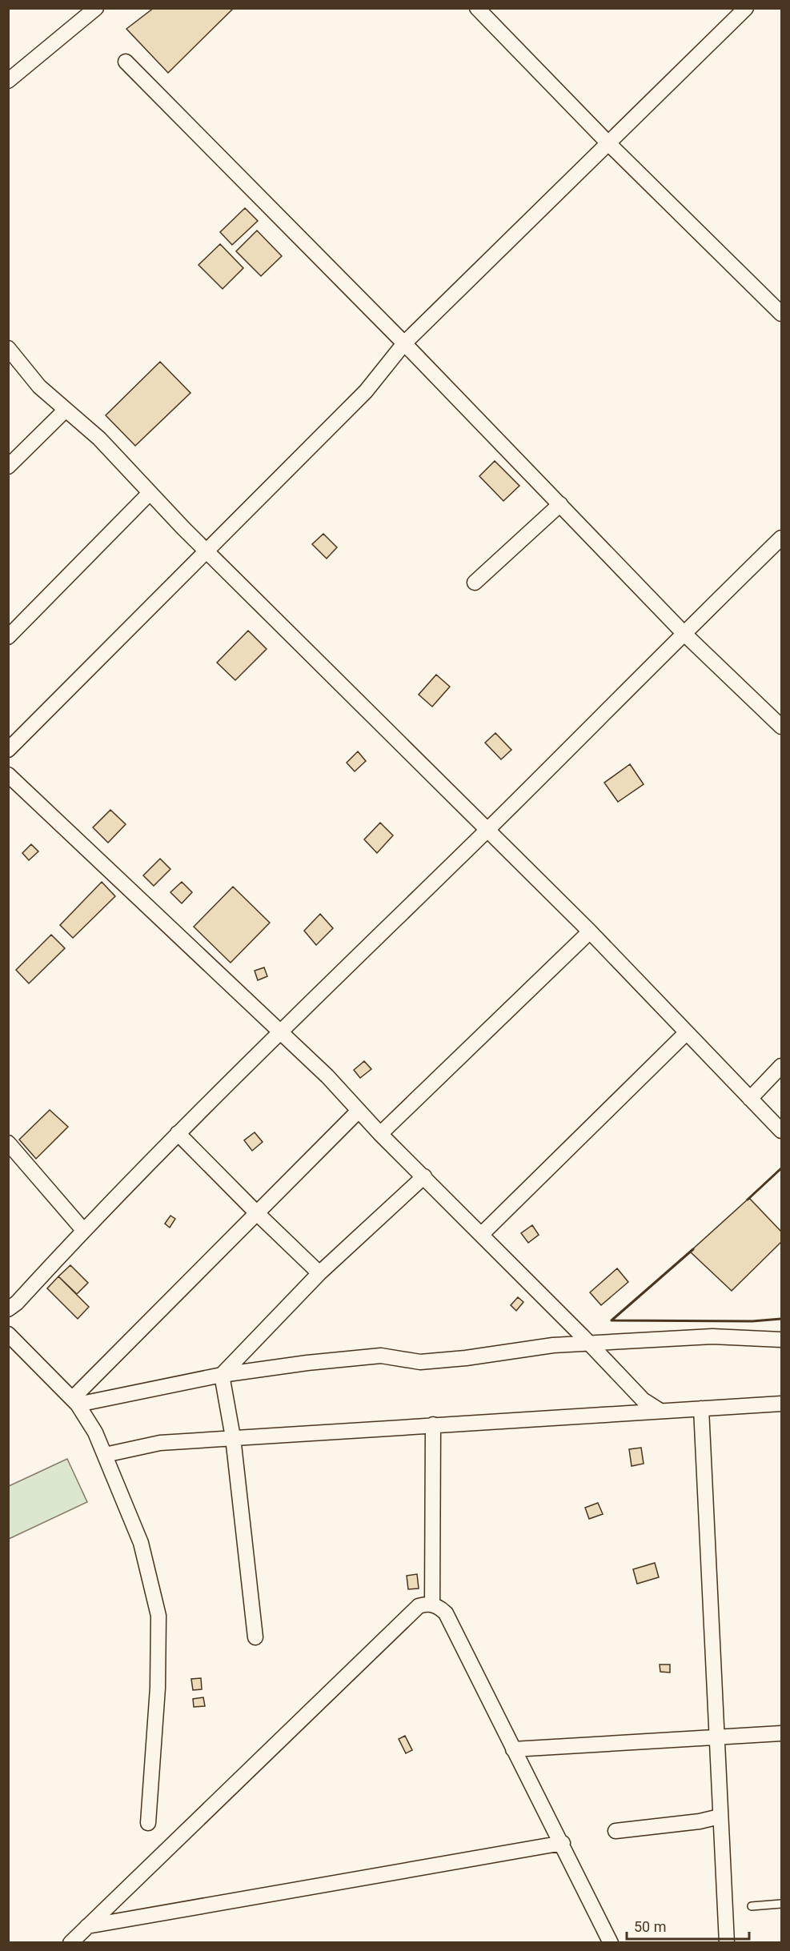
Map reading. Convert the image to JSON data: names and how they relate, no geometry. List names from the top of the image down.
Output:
{
  "scale_bar": "50 m"
}
